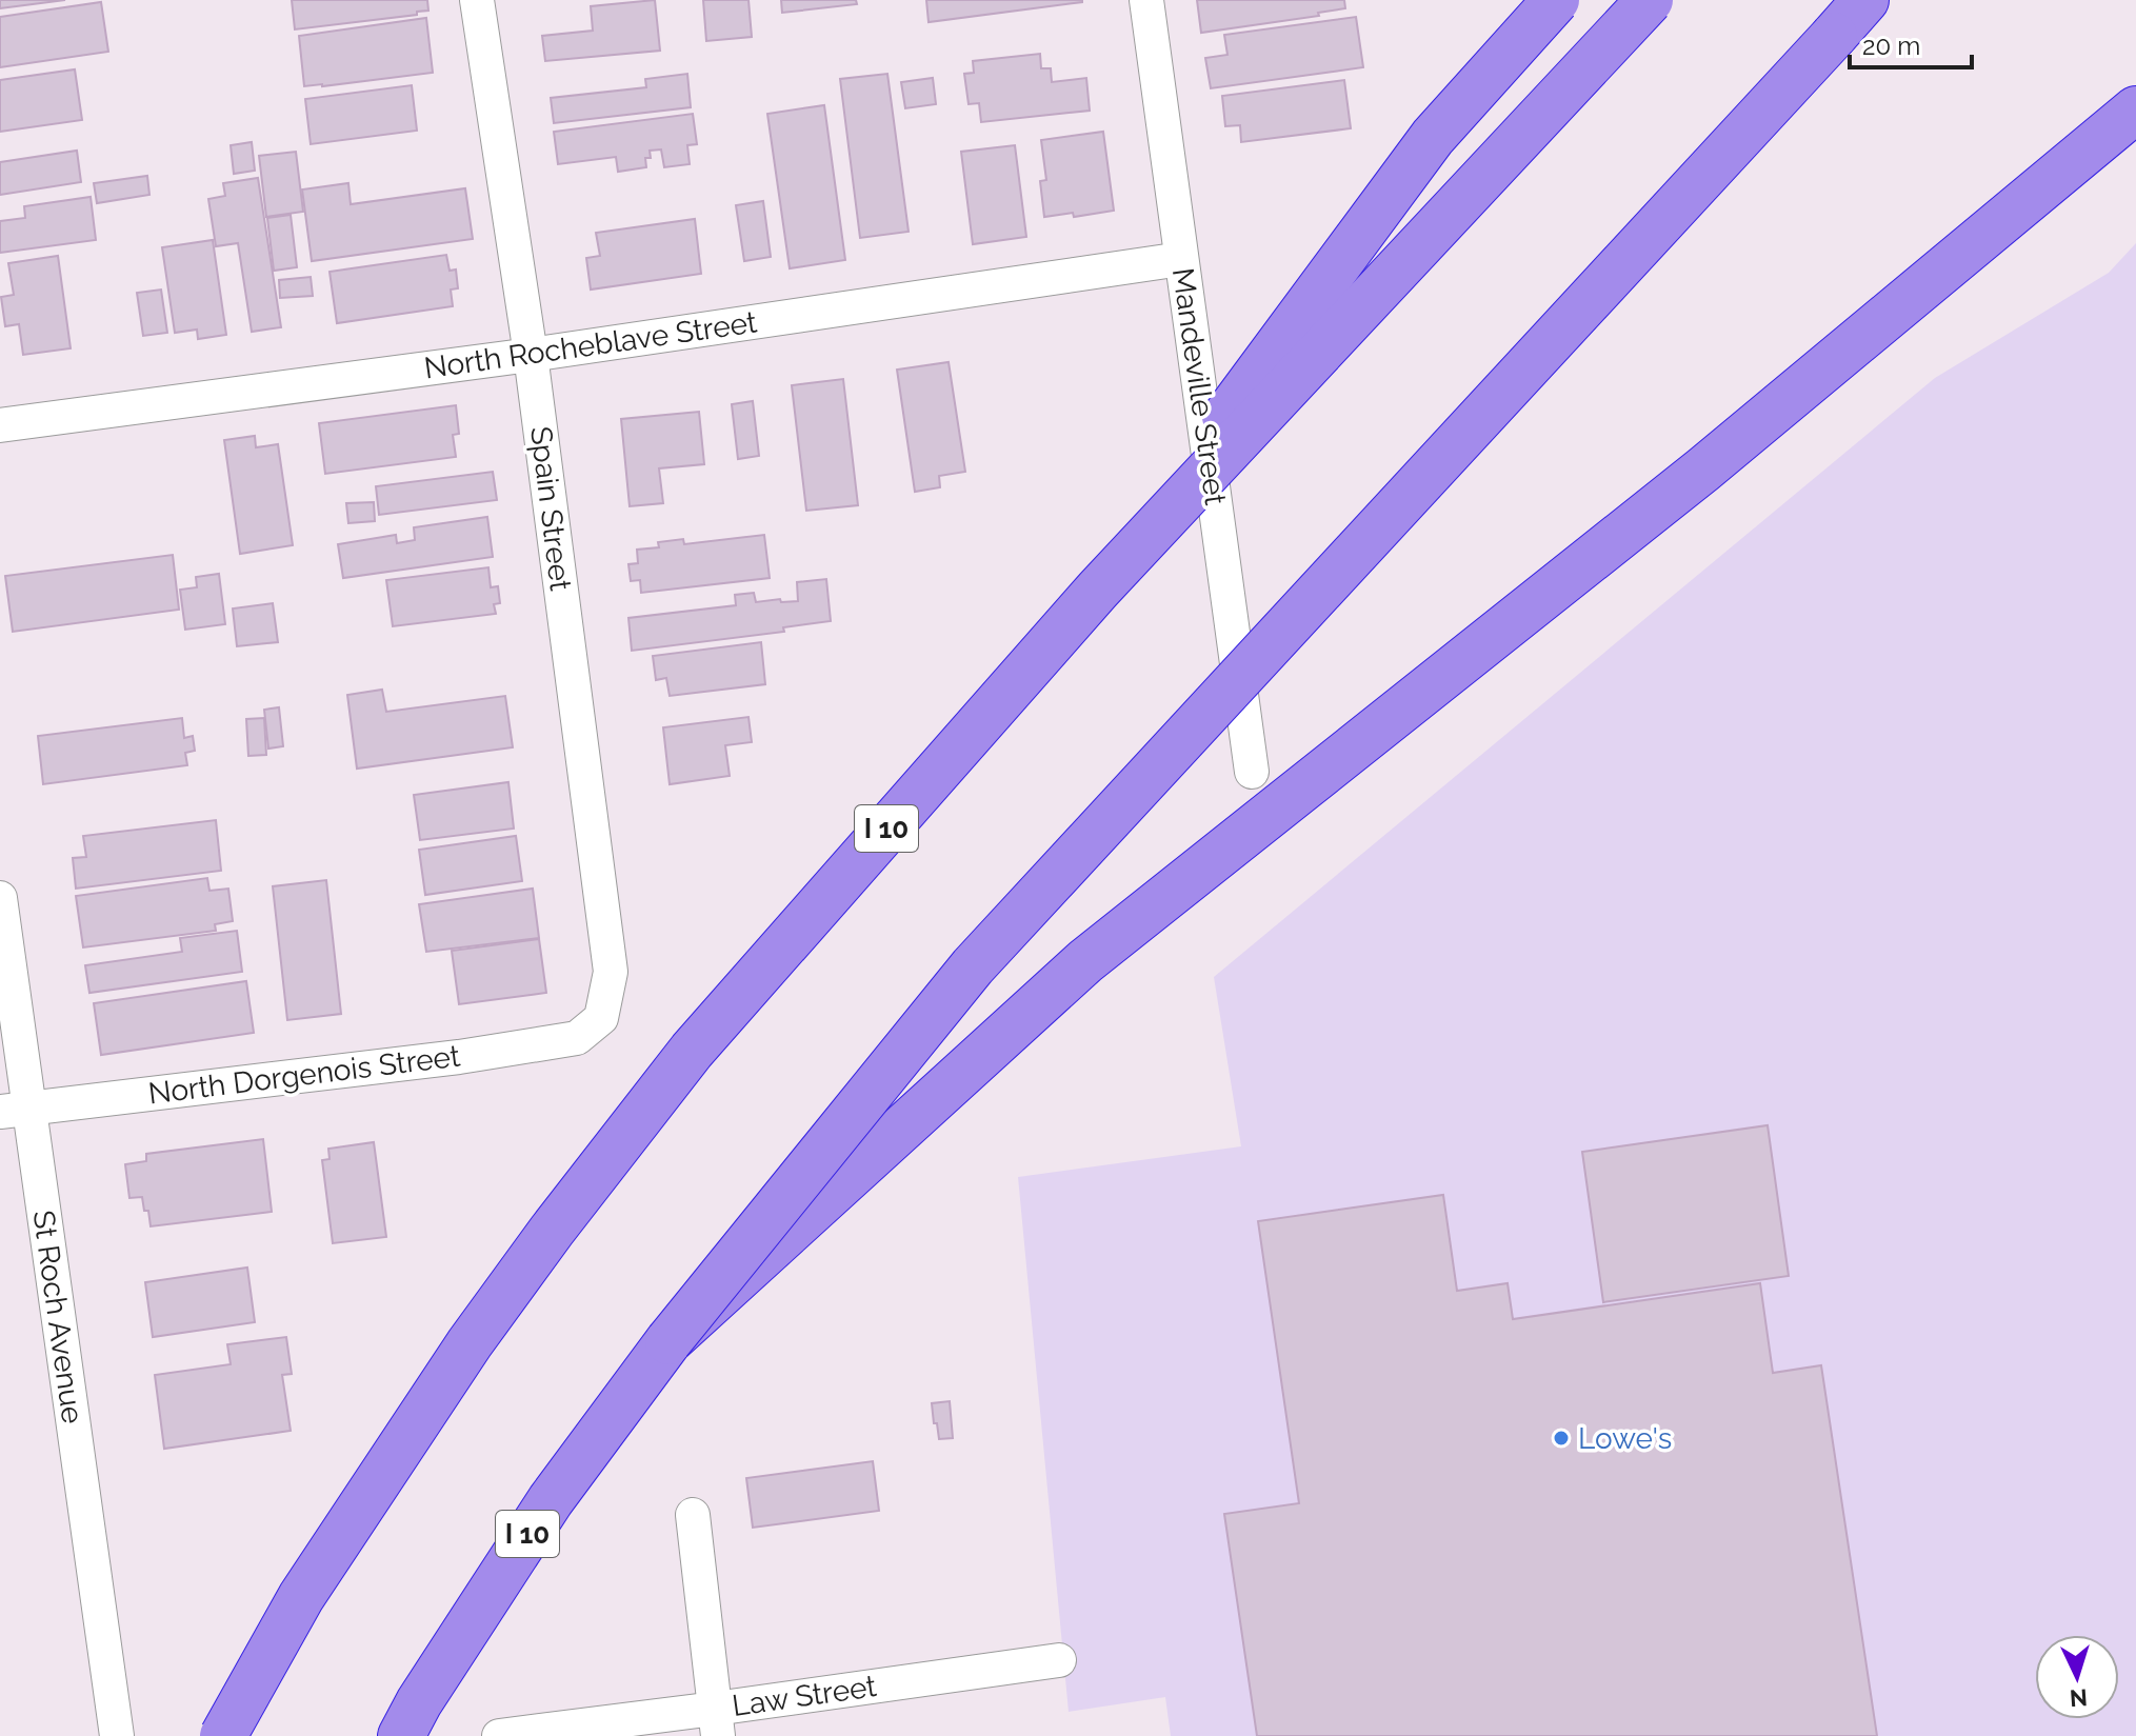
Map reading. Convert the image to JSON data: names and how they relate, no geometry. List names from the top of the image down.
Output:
{
  "streets": {
    "highway": ["I 10"],
    "street": [
      "North Rocheblave Street",
      "Mandeville Street",
      "Spain Street",
      "North Dorgenois Street",
      "St Roch Avenue",
      "Law Street"
    ]
  },
  "crossings": [
    ["North Rocheblave Street", "Mandeville Street"],
    ["North Rocheblave Street", "Spain Street"],
    ["Spain Street", "North Dorgenois Street"],
    ["North Dorgenois Street", "St Roch Avenue"]
  ],
  "places": ["Lowe's"],
  "scale_bar": "20 m",
  "north": "bottom"
}
